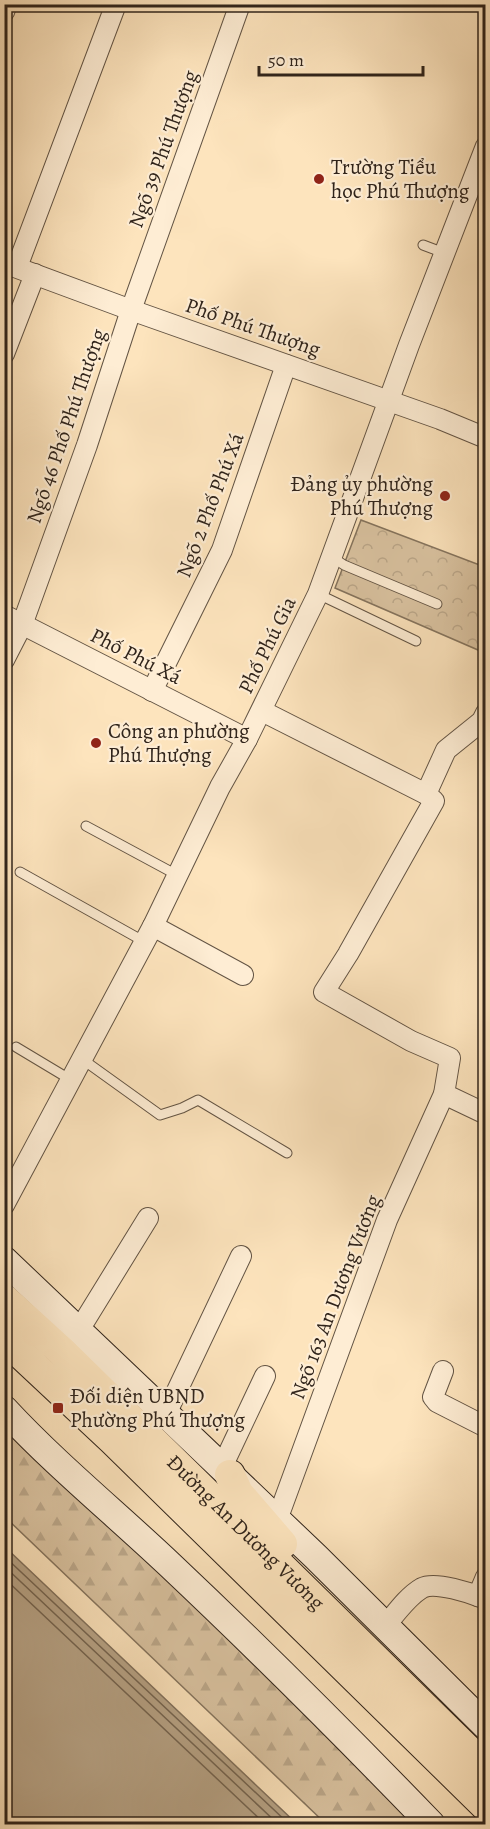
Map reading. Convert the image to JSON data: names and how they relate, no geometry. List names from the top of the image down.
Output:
{
  "streets": {
    "main road": ["Đường An Dương Vương"],
    "street": [
      "Ngõ 39 Phú Thượng",
      "Phố Phú Thượng",
      "Ngõ 46 Phố Phú Thượng",
      "Ngõ 2 Phố Phú Xá",
      "Phố Phú Gia",
      "Phố Phú Xá",
      "Ngõ 163 An Dương Vương"
    ]
  },
  "crossings": [
    ["Ngõ 39 Phú Thượng", "Phố Phú Thượng"],
    ["Ngõ 39 Phú Thượng", "Ngõ 46 Phố Phú Thượng"],
    ["Phố Phú Thượng", "Ngõ 46 Phố Phú Thượng"],
    ["Phố Phú Thượng", "Ngõ 2 Phố Phú Xá"],
    ["Phố Phú Thượng", "Phố Phú Gia"],
    ["Ngõ 46 Phố Phú Thượng", "Phố Phú Xá"],
    ["Ngõ 2 Phố Phú Xá", "Phố Phú Xá"],
    ["Phố Phú Gia", "Phố Phú Xá"],
    ["Ngõ 163 An Dương Vương", "Đường An Dương Vương"]
  ],
  "places": {
    "other": ["Trường Tiểu học Phú Thượng", "Đảng ủy phường Phú Thượng", "Công an phường Phú Thượng"],
    "transit": ["Đối diện UBND Phường Phú Thượng"]
  },
  "scale_bar": "50 m"
}
